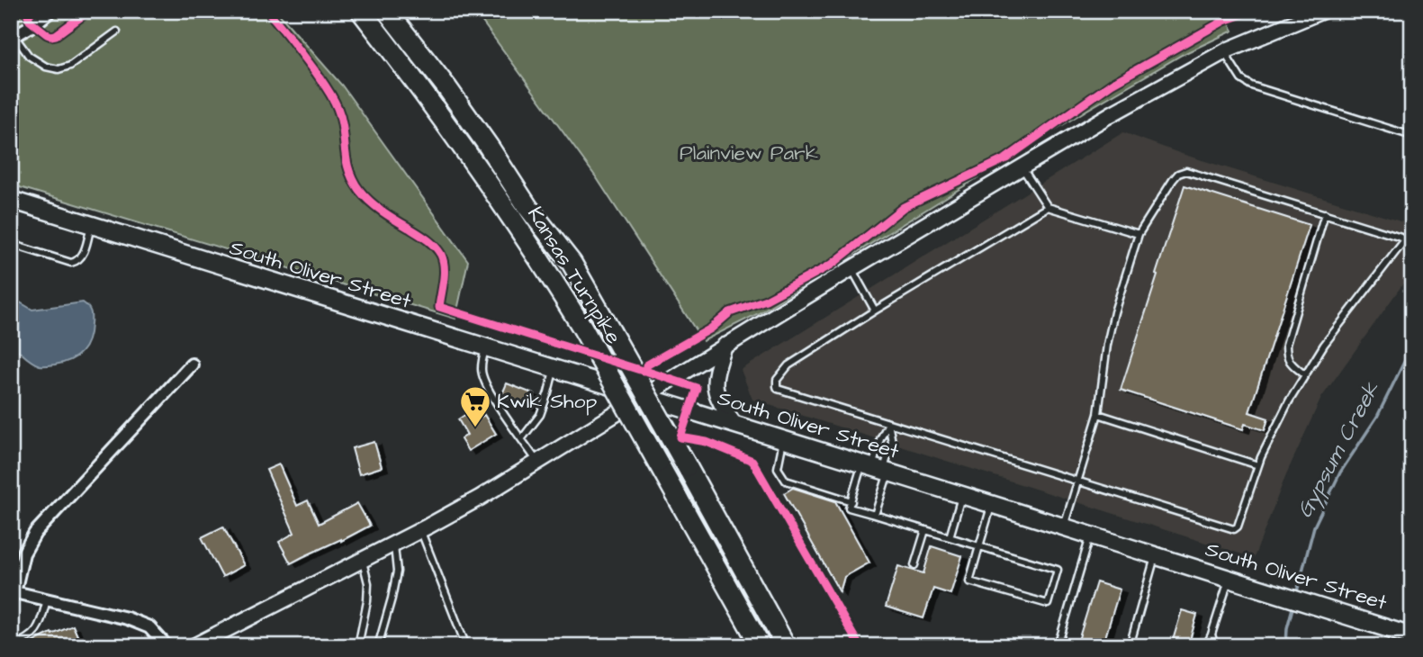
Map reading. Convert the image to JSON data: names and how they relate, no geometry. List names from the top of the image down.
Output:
{
  "streets": {
    "highway": ["Kansas Turnpike"],
    "main road": ["South Oliver Street"]
  },
  "water": ["Gypsum Creek"],
  "parks": ["Plainview Park"],
  "places": {
    "supermarket": ["Kwik Shop"]
  }
}
